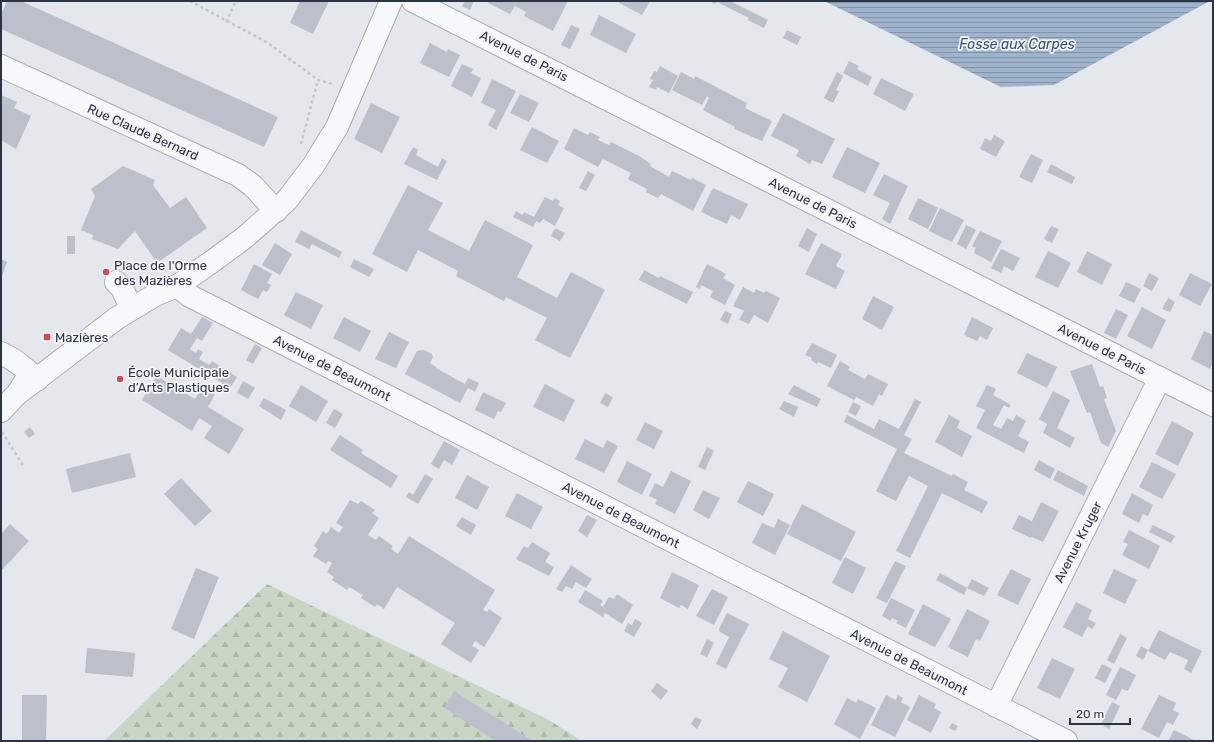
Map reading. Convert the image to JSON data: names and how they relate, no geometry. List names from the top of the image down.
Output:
{
  "streets": {
    "street": [
      "Avenue de Paris",
      "Rue Claude Bernard",
      "Avenue de Beaumont",
      "Avenue Kruger"
    ]
  },
  "crossings": [
    ["Avenue de Paris", "Avenue Kruger"],
    ["Avenue de Beaumont", "Avenue Kruger"]
  ],
  "water": ["Fosse aux Carpes"],
  "places": {
    "other": ["Place de l'Orme des Mazières", "École Municipale d’Arts Plastiques"],
    "transit": ["Mazières"]
  },
  "scale_bar": "20 m"
}
